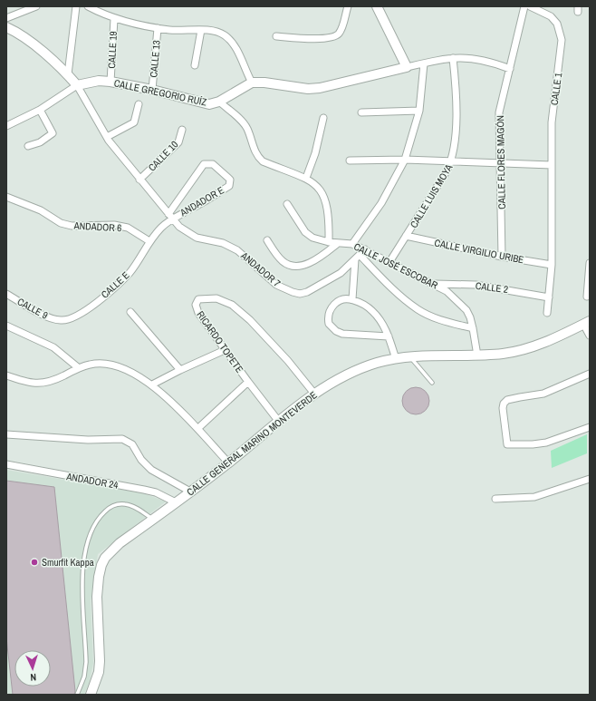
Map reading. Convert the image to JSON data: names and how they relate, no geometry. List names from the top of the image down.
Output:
{
  "streets": {
    "street": [
      "CALLE 19",
      "CALLE 13",
      "CALLE 1",
      "CALLE GREGORIO RUÍZ",
      "CALLE 10",
      "CALLE FLORES MAGÓN",
      "CALLE LUIS MOYA",
      "ANDADOR E",
      "ANDADOR 6",
      "CALLE VIRGILIO URIBE",
      "CALLE JOSÉ ESCOBAR",
      "ANDADOR 7",
      "CALLE E",
      "CALLE 2",
      "CALLE 9",
      "RICARDO TOPETE",
      "CALLE GENERAL MARINO MONTEVERDE",
      "ANDADOR 24"
    ]
  },
  "crossings": [
    ["CALLE 19", "CALLE GREGORIO RUÍZ"],
    ["CALLE 13", "CALLE GREGORIO RUÍZ"],
    ["CALLE 1", "CALLE VIRGILIO URIBE"],
    ["CALLE 1", "CALLE 2"],
    ["CALLE GREGORIO RUÍZ", "ANDADOR 7"],
    ["CALLE 10", "ANDADOR 7"],
    ["CALLE FLORES MAGÓN", "CALLE VIRGILIO URIBE"],
    ["CALLE LUIS MOYA", "CALLE VIRGILIO URIBE"],
    ["CALLE LUIS MOYA", "CALLE JOSÉ ESCOBAR"],
    ["ANDADOR E", "ANDADOR 7"],
    ["ANDADOR E", "CALLE E"],
    ["ANDADOR 6", "CALLE E"],
    ["CALLE JOSÉ ESCOBAR", "ANDADOR 7"],
    ["CALLE JOSÉ ESCOBAR", "CALLE 2"],
    ["CALLE JOSÉ ESCOBAR", "CALLE GENERAL MARINO MONTEVERDE"],
    ["ANDADOR 7", "CALLE E"],
    ["CALLE E", "CALLE 9"],
    ["RICARDO TOPETE", "CALLE GENERAL MARINO MONTEVERDE"],
    ["CALLE GENERAL MARINO MONTEVERDE", "ANDADOR 24"]
  ],
  "places": ["Smurfit Kappa"],
  "north": "bottom"
}
